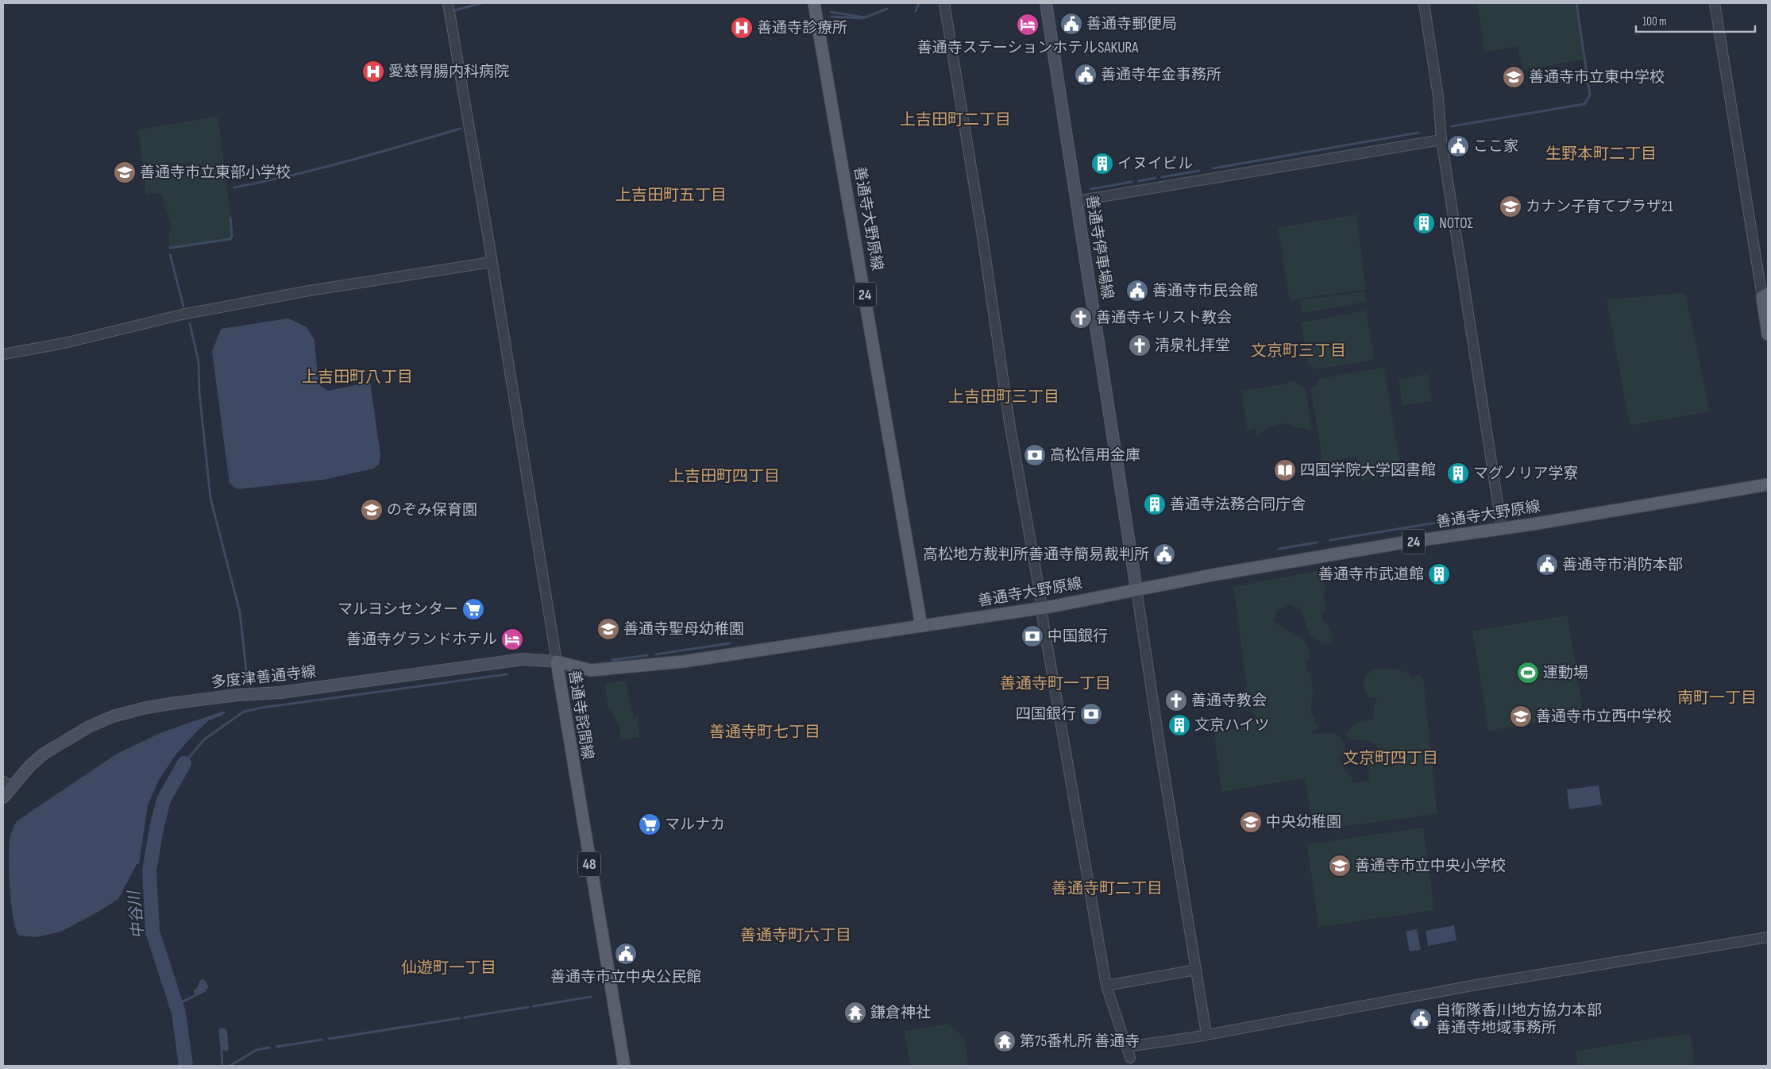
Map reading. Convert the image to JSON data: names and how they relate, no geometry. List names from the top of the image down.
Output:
{
  "streets": {
    "main road": [
      "善通寺大野原線",
      "善通寺停車場線",
      "24",
      "多度津善通寺線",
      "善通寺詫間線",
      "48"
    ]
  },
  "crossings": [
    ["善通寺大野原線", "善通寺停車場線"],
    ["善通寺大野原線", "善通寺詫間線"],
    ["多度津善通寺線", "善通寺詫間線"]
  ],
  "districts": [
    "上吉田町二丁目",
    "生野本町二丁目",
    "上吉田町五丁目",
    "文京町三丁目",
    "上吉田町八丁目",
    "上吉田町三丁目",
    "上吉田町四丁目",
    "善通寺町一丁目",
    "南町一丁目",
    "善通寺町七丁目",
    "文京町四丁目",
    "善通寺町二丁目",
    "善通寺町六丁目",
    "仙遊町一丁目"
  ],
  "water": ["中谷川"],
  "places": {
    "public building": [
      "善通寺郵便局",
      "善通寺年金事務所",
      "ここ家",
      "善通寺市民会館",
      "高松地方裁判所善通寺簡易裁判所",
      "善通寺市消防本部",
      "善通寺市立中央公民館",
      "自衛隊香川地方協力本部 善通寺地域事務所"
    ],
    "hotel": ["善通寺ステーションホテルSAKURA", "善通寺グランドホテル"],
    "hospital": ["善通寺診療所", "愛慈胃腸内科病院"],
    "school or university": [
      "善通寺市立東中学校",
      "善通寺市立東部小学校",
      "カナン子育てプラザ21",
      "のぞみ保育園",
      "善通寺聖母幼稚園",
      "善通寺市立西中学校",
      "中央幼稚園",
      "善通寺市立中央小学校"
    ],
    "building": [
      "イヌイビル",
      "ΝΟΤΟΣ",
      "マグノリア学寮",
      "善通寺法務合同庁舎",
      "善通寺市武道館",
      "文京ハイツ"
    ],
    "church": ["善通寺キリスト教会", "清泉礼拝堂", "善通寺教会"],
    "bank": ["高松信用金庫", "中国銀行", "四国銀行"],
    "library": ["四国学院大学図書館"],
    "supermarket": ["マルヨシセンター", "マルナカ"],
    "sports": ["運動場"],
    "temple": ["鎌倉神社", "第75番札所 善通寺"]
  },
  "scale_bar": "100 m"
}
